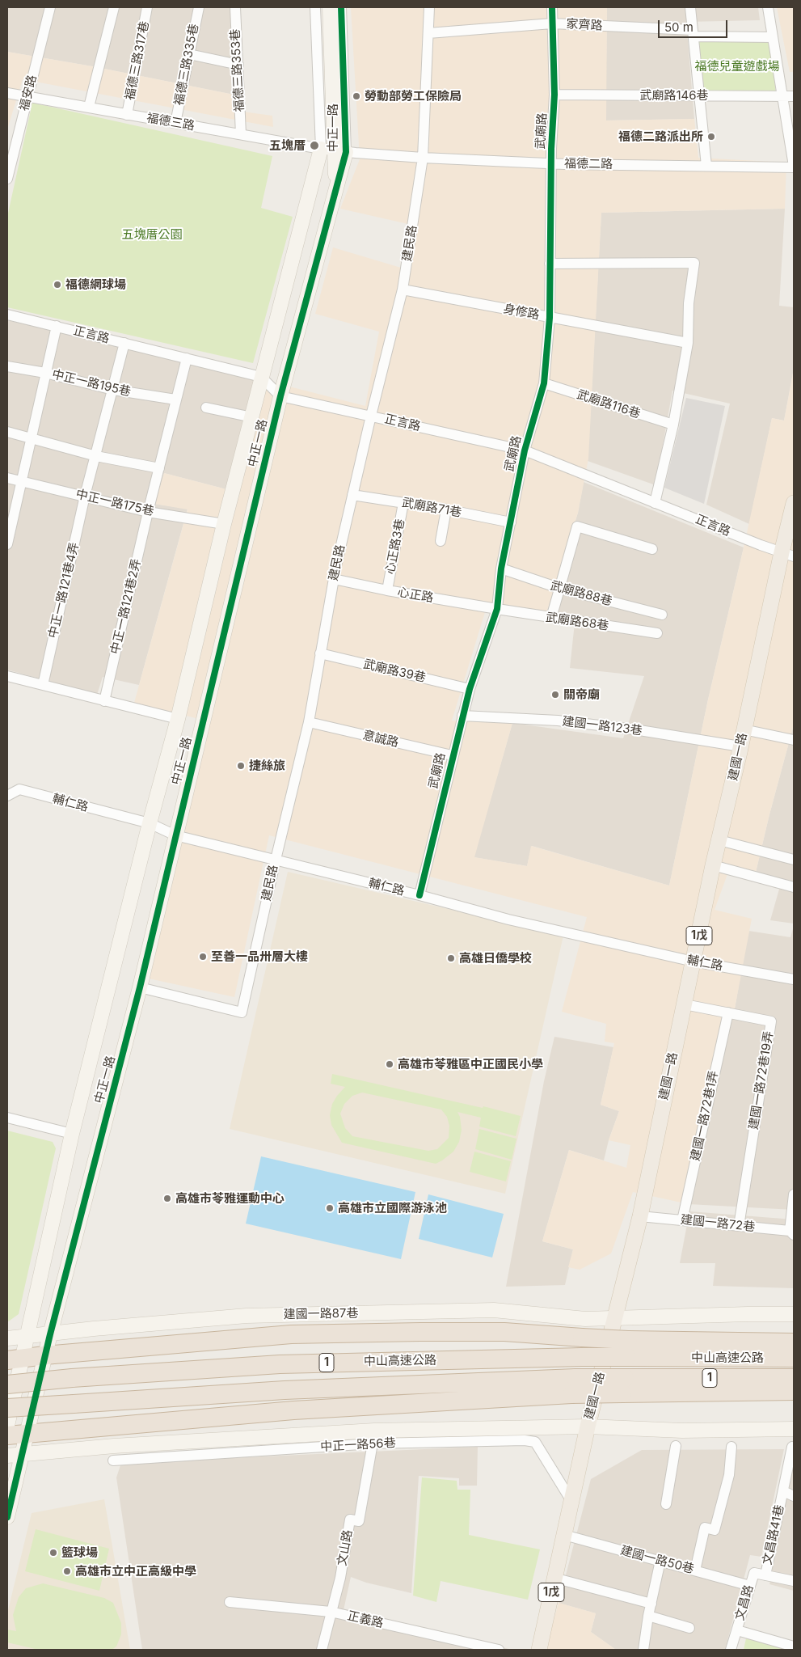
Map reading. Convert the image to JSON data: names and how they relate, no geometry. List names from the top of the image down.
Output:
{
  "streets": {
    "highway": ["中山高速公路", "1"],
    "main road": ["建國一路", "1戊"],
    "street": [
      "家齊路",
      "福德三路317巷",
      "福德三路335巷",
      "福德三路353巷",
      "福安路",
      "武廟路146巷",
      "福德三路",
      "中正一路",
      "武廟路",
      "福德二路",
      "建民路",
      "身修路",
      "正言路",
      "中正一路195巷",
      "武廟路116巷",
      "中正一路175巷",
      "武廟路71巷",
      "心正路3巷",
      "中正一路121巷4弄",
      "武廟路88巷",
      "心正路",
      "中正一路121巷2弄",
      "武廟路68巷",
      "武廟路39巷",
      "建國一路123巷",
      "意誠路",
      "輔仁路",
      "建國一路72巷19弄",
      "建國一路72巷1弄",
      "建國一路72巷",
      "建國一路87巷",
      "中正一路56巷",
      "文昌路41巷",
      "文山路",
      "建國一路50巷",
      "文昌路",
      "正義路"
    ]
  },
  "crossings": [
    ["家齊路", "武廟路"],
    ["家齊路", "建民路"],
    ["福德三路317巷", "福德三路"],
    ["福德三路335巷", "福德三路"],
    ["福德三路353巷", "福德三路"],
    ["福安路", "福德三路"],
    ["武廟路146巷", "武廟路"],
    ["福德三路", "中正一路"],
    ["福德三路", "福德二路"],
    ["中正一路", "福德二路"],
    ["中正一路", "建民路"],
    ["中正一路", "正言路"],
    ["中正一路", "中正一路175巷"],
    ["中正一路", "輔仁路"],
    ["中正一路", "建國一路87巷"],
    ["武廟路", "福德二路"],
    ["武廟路", "身修路"],
    ["武廟路", "正言路"],
    ["武廟路", "武廟路116巷"],
    ["武廟路", "武廟路71巷"],
    ["武廟路", "武廟路88巷"],
    ["武廟路", "心正路"],
    ["武廟路", "武廟路68巷"],
    ["武廟路", "武廟路39巷"],
    ["武廟路", "建國一路123巷"],
    ["武廟路", "意誠路"],
    ["武廟路", "輔仁路"],
    ["福德二路", "建民路"],
    ["建民路", "身修路"],
    ["建民路", "正言路"],
    ["建民路", "武廟路71巷"],
    ["建民路", "心正路"],
    ["建民路", "武廟路39巷"],
    ["建民路", "意誠路"],
    ["建民路", "輔仁路"],
    ["正言路", "中正一路121巷4弄"],
    ["正言路", "建國一路"],
    ["中正一路195巷", "中正一路121巷4弄"],
    ["中正一路175巷", "中正一路121巷4弄"],
    ["中正一路175巷", "中正一路121巷2弄"],
    ["武廟路71巷", "心正路3巷"],
    ["心正路3巷", "心正路"],
    ["心正路", "武廟路68巷"],
    ["建國一路123巷", "建國一路"],
    ["建國一路", "輔仁路"],
    ["建國一路", "建國一路72巷19弄"],
    ["建國一路", "建國一路72巷"],
    ["建國一路", "建國一路87巷"],
    ["建國一路", "中正一路56巷"],
    ["建國一路", "建國一路50巷"],
    ["建國一路72巷19弄", "建國一路72巷1弄"],
    ["建國一路72巷19弄", "建國一路72巷"],
    ["建國一路72巷1弄", "建國一路72巷"],
    ["中正一路56巷", "文山路"],
    ["文昌路41巷", "文昌路"],
    ["文山路", "正義路"],
    ["建國一路50巷", "文昌路"]
  ],
  "parks": ["福德兒童遊戲場", "五塊厝公園"],
  "places": [
    "勞動部勞工保險局",
    "福德二路派出所",
    "五塊厝",
    "福德網球場",
    "關帝廟",
    "捷絲旅",
    "至善一品卅層大樓",
    "高雄日僑學校",
    "高雄市苓雅區中正國民小學",
    "高雄市苓雅運動中心",
    "高雄市立國際游泳池",
    "籃球場",
    "高雄市立中正高級中學"
  ],
  "scale_bar": "50 m"
}
